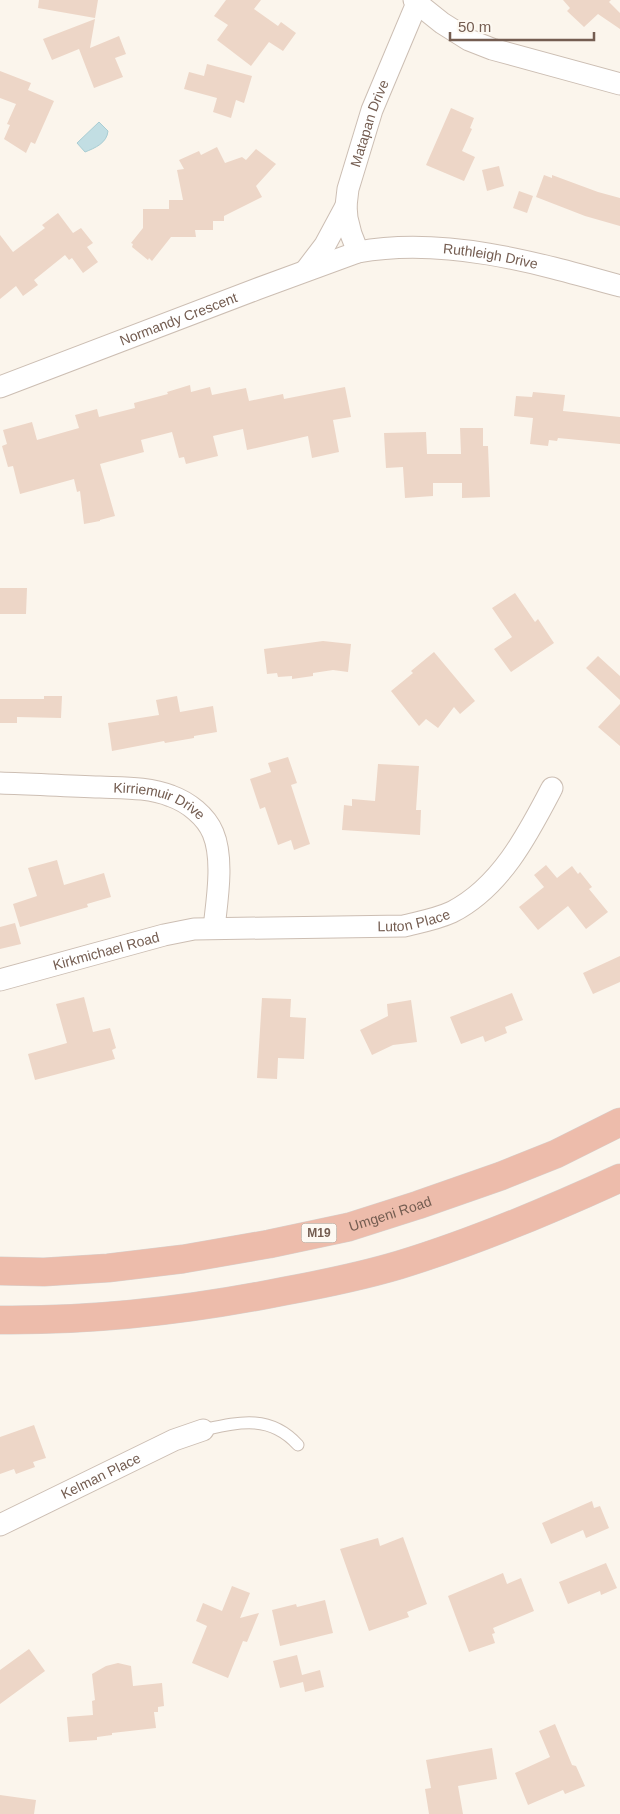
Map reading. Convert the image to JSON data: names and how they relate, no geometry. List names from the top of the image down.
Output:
{
  "streets": {
    "highway": ["Umgeni Road", "M19"],
    "street": [
      "Matapan Drive",
      "Ruthleigh Drive",
      "Normandy Crescent",
      "Kirriemuir Drive",
      "Luton Place",
      "Kirkmichael Road",
      "Kelman Place"
    ]
  },
  "crossings": [
    ["Matapan Drive", "Ruthleigh Drive"],
    ["Matapan Drive", "Normandy Crescent"],
    ["Ruthleigh Drive", "Normandy Crescent"],
    ["Kirriemuir Drive", "Luton Place"],
    ["Kirriemuir Drive", "Kirkmichael Road"],
    ["Luton Place", "Kirkmichael Road"]
  ],
  "scale_bar": "50 m"
}
